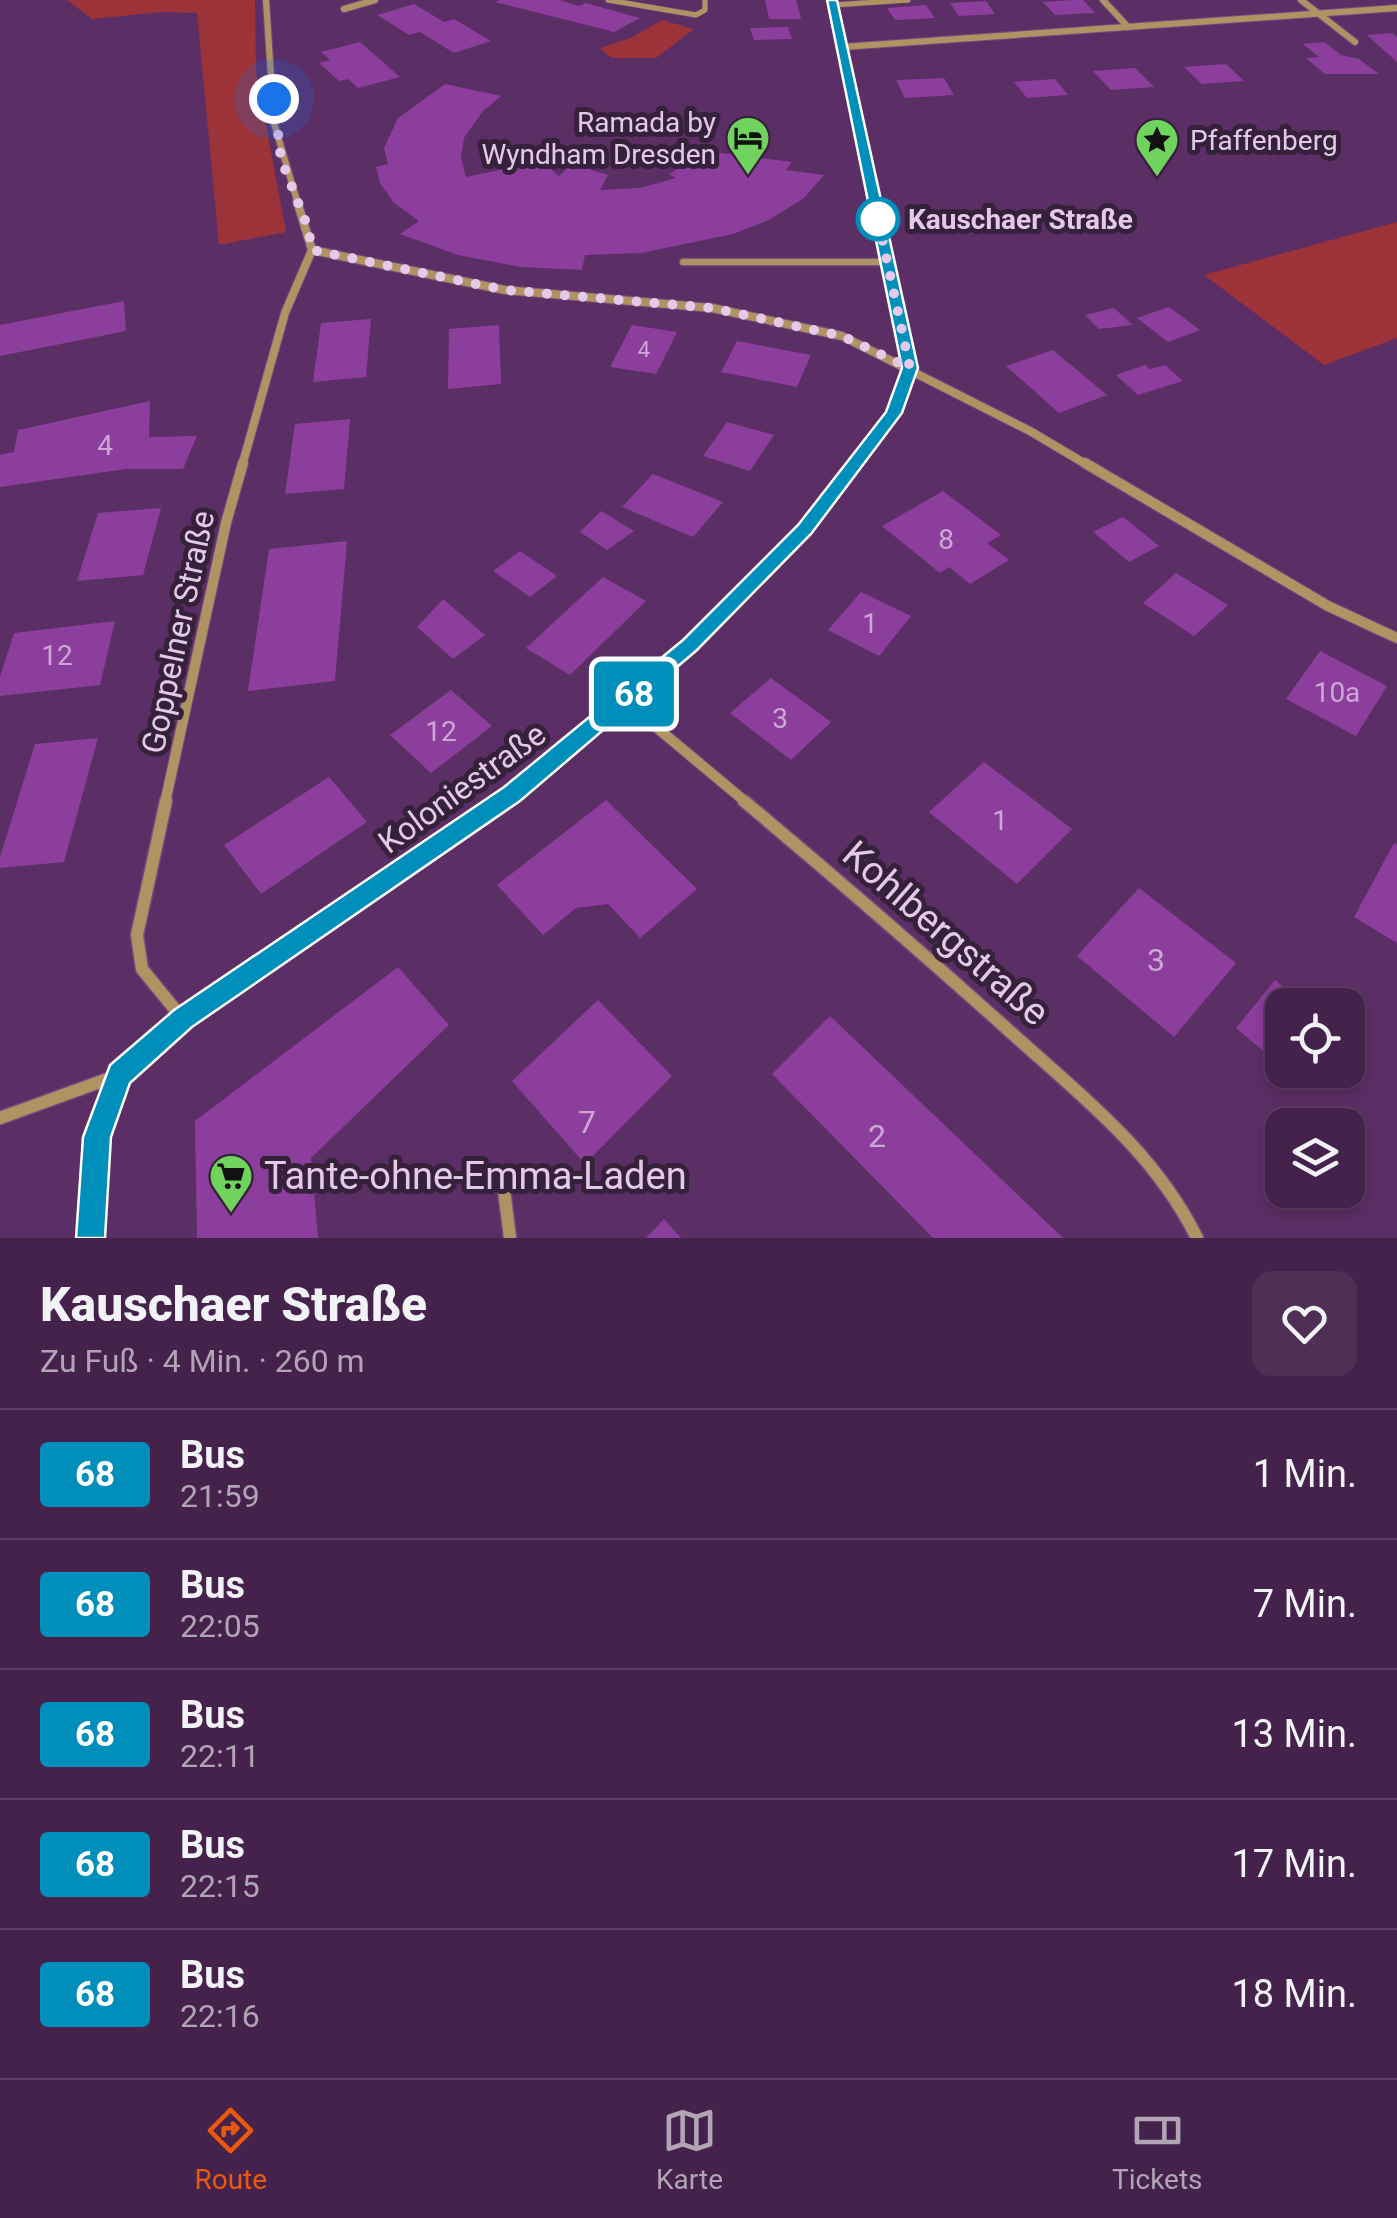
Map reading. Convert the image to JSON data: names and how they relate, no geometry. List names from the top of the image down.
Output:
{
  "streets": {
    "street": ["Goppelner Straße", "Koloniestraße", "Kohlbergstraße"]
  },
  "crossings": [
    ["Goppelner Straße", "Koloniestraße"],
    ["Koloniestraße", "Kohlbergstraße"]
  ],
  "places": {
    "hotel": ["Ramada by Wyndham Dresden"],
    "place": ["Pfaffenberg"],
    "other": ["Kauschaer Straße"],
    "supermarket": ["Tante-ohne-Emma-Laden"]
  },
  "lines": ["bus line 68"],
  "house_numbers": [
    "4",
    "4",
    "8",
    "1",
    "12",
    "10a",
    "3",
    "12",
    "1",
    "3",
    "7",
    "2"
  ],
  "page": {
    "on_map": "68",
    "heading": ["Kauschaer Straße", "Zu Fuß · 4 Min. · 260 m"],
    "list": [
      {
        "mark": "68",
        "name": "Bus",
        "note": "21:59",
        "value": "1 Min."
      },
      {
        "mark": "68",
        "name": "Bus",
        "note": "22:05",
        "value": "7 Min."
      },
      {
        "mark": "68",
        "name": "Bus",
        "note": "22:11",
        "value": "13 Min."
      },
      {
        "mark": "68",
        "name": "Bus",
        "note": "22:15",
        "value": "17 Min."
      },
      {
        "mark": "68",
        "name": "Bus",
        "note": "22:16",
        "value": "18 Min."
      }
    ],
    "tabs": ["Route", "Karte", "Tickets"]
  }
}
